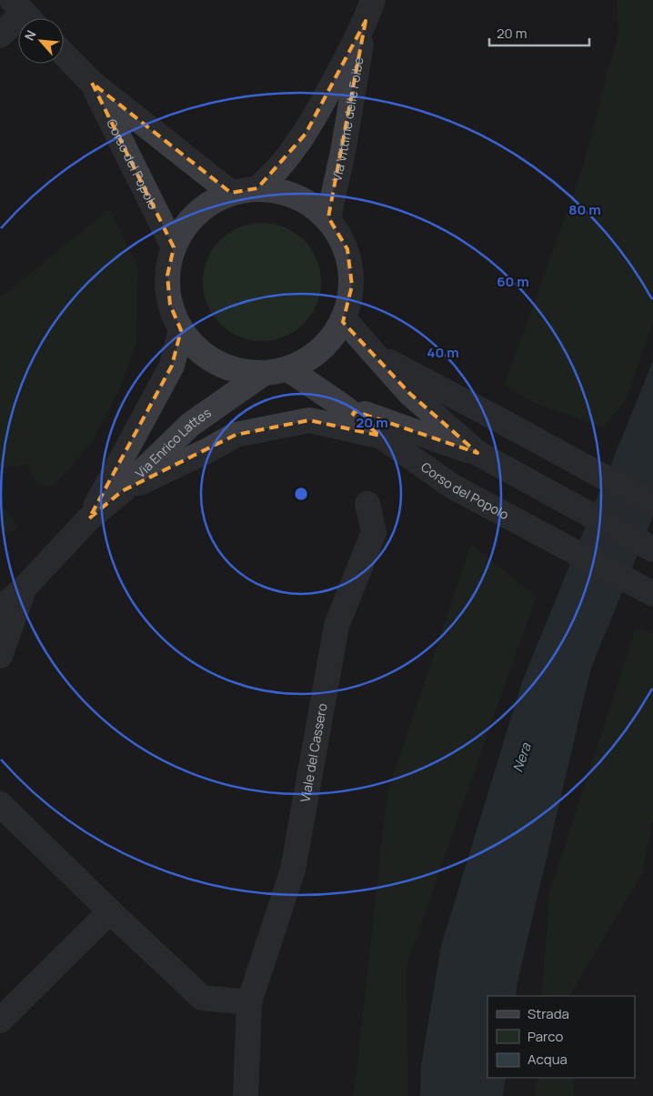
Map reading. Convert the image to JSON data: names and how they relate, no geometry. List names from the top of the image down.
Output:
{
  "streets": {
    "street": [
      "Via Vittime delle Foibe",
      "Corso del Popolo",
      "Via Enrico Lattes",
      "Viale del Cassero"
    ]
  },
  "water": ["Nera"],
  "legend": ["Strada", "Parco", "Acqua"],
  "scale_bar": "20 m",
  "north": "top left",
  "rings": [
    "80 m",
    "60 m",
    "40 m",
    "20 m"
  ]
}
